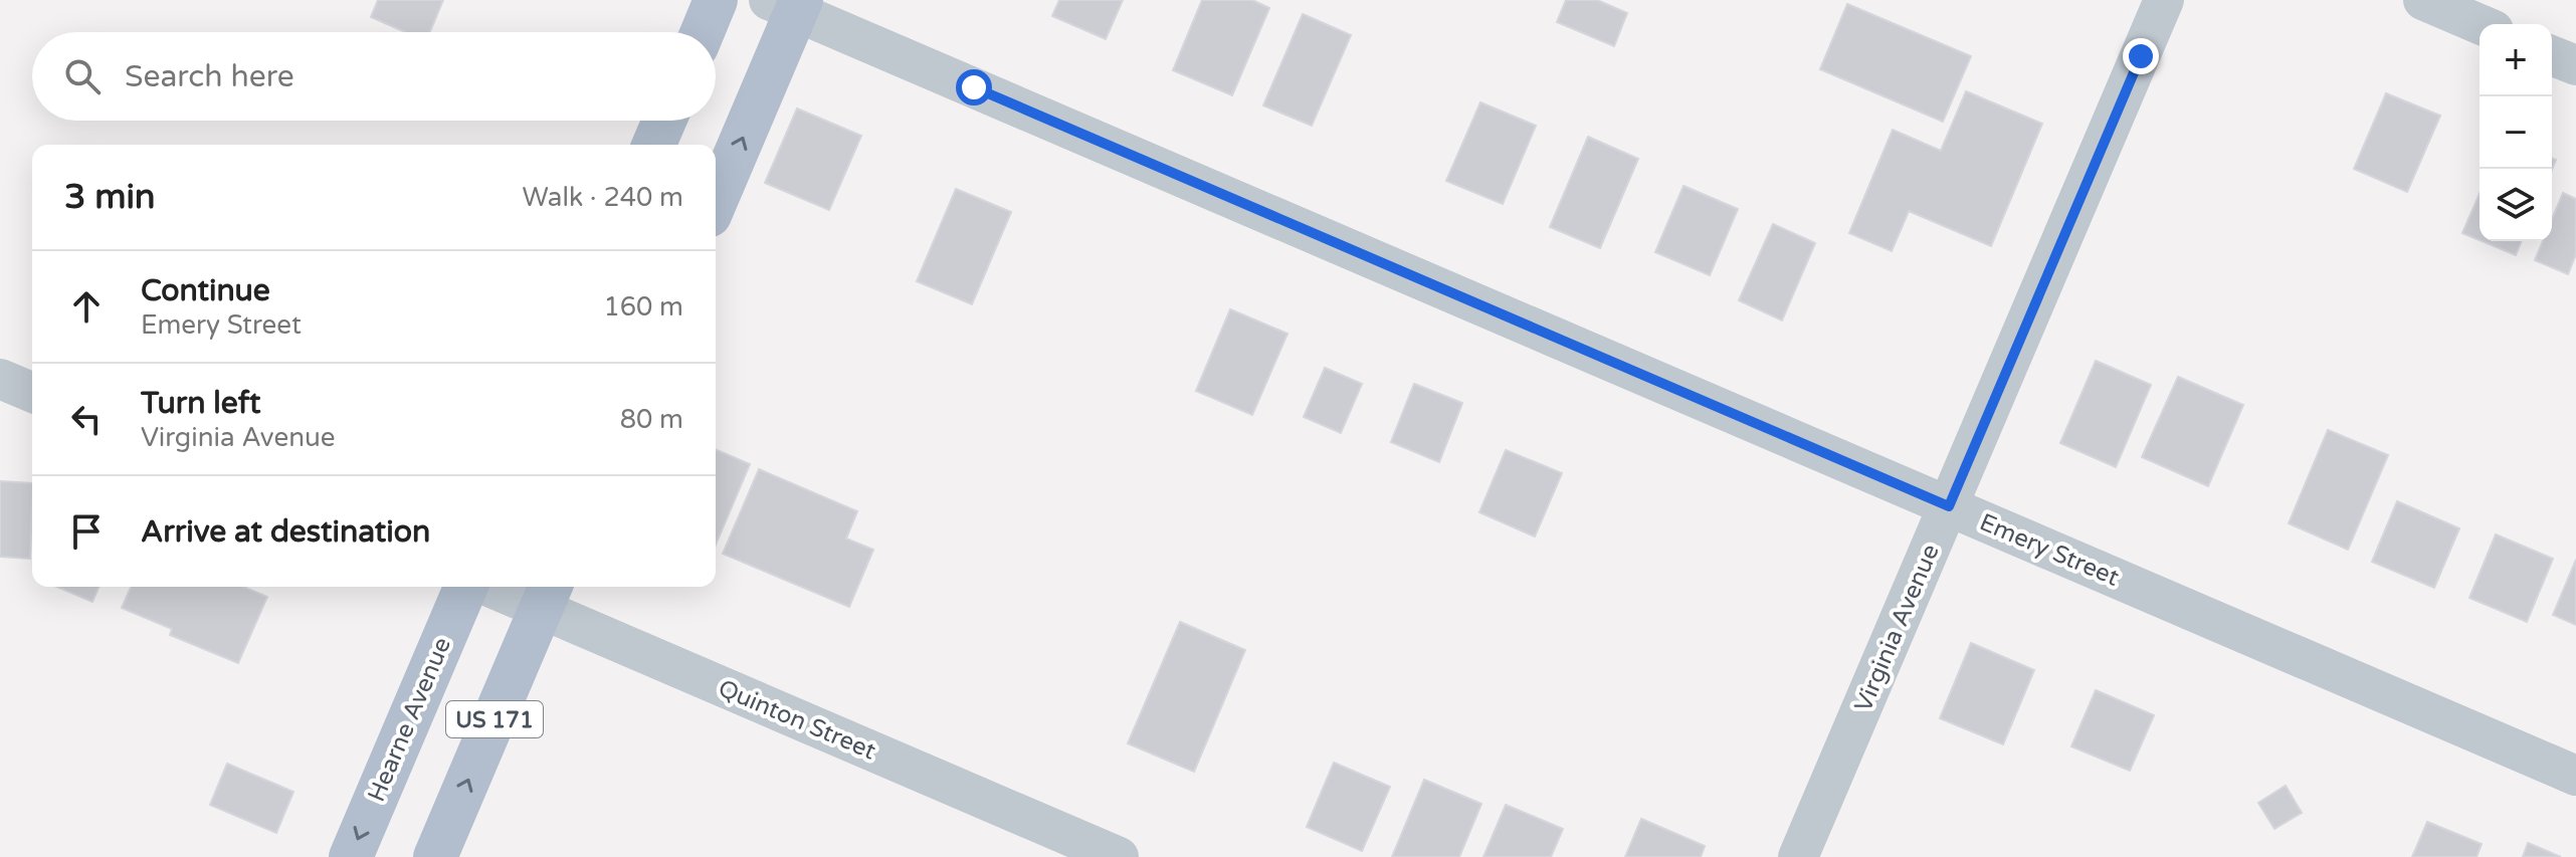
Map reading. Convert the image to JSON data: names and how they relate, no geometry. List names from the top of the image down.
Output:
{
  "streets": {
    "main road": ["Hearne Avenue", "US 171"],
    "street": ["Emery Street", "Virginia Avenue", "Quinton Street"]
  },
  "crossings": [
    ["Emery Street", "Virginia Avenue"],
    ["US 171", "Quinton Street"]
  ],
  "page": {
    "map_buttons": ["+", "−"],
    "search": "Search here",
    "heading": ["3 min", "Walk · 240 m"],
    "list": [
      ["Continue", "Emery Street", "160 m"],
      ["Turn left", "Virginia Avenue", "80 m"],
      "Arrive at destination"
    ]
  }
}
